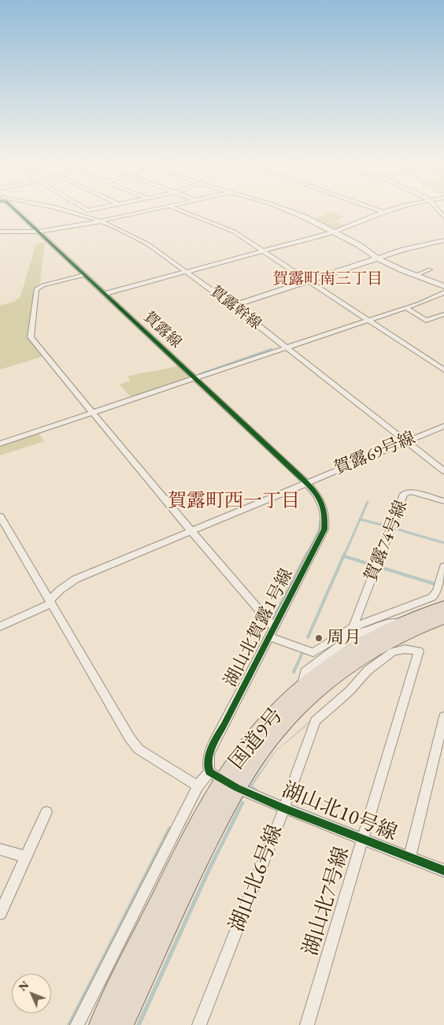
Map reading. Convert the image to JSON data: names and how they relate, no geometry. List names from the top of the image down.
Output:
{
  "streets": {
    "highway": ["国道9号"],
    "street": [
      "賀露幹線",
      "賀露線",
      "賀露69号線",
      "賀露74号線",
      "湖山北賀露1号線",
      "湖山北10号線",
      "湖山北6号線",
      "湖山北7号線"
    ]
  },
  "crossings": [
    ["賀露幹線", "賀露69号線"],
    ["賀露線", "賀露69号線"],
    ["賀露線", "湖山北賀露1号線"],
    ["賀露69号線", "湖山北賀露1号線"],
    ["湖山北賀露1号線", "国道9号"],
    ["湖山北賀露1号線", "湖山北10号線"],
    ["国道9号", "湖山北10号線"],
    ["湖山北10号線", "湖山北6号線"],
    ["湖山北10号線", "湖山北7号線"],
    ["湖山北6号線", "湖山北7号線"]
  ],
  "districts": ["賀露町南三丁目", "賀露町西一丁目"],
  "places": ["周月"],
  "north": "top left"
}
